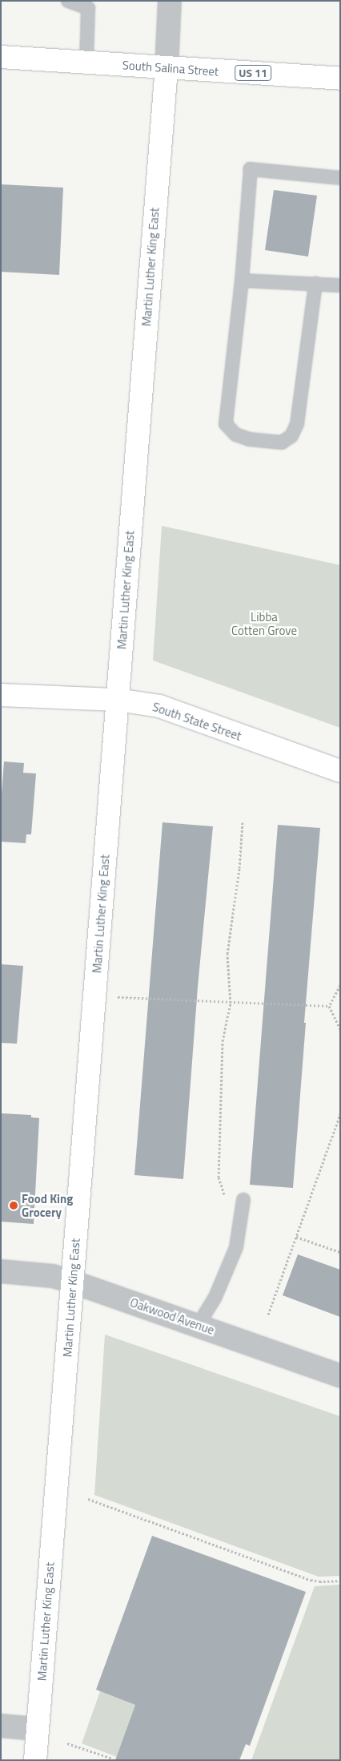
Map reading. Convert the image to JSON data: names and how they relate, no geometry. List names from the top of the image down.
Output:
{
  "streets": {
    "street": [
      "South Salina Street",
      "US 11",
      "Martin Luther King East",
      "South State Street",
      "Oakwood Avenue"
    ]
  },
  "crossings": [
    ["South Salina Street", "Martin Luther King East"],
    ["Martin Luther King East", "South State Street"],
    ["Martin Luther King East", "Oakwood Avenue"]
  ],
  "parks": ["Libba Cotten Grove"],
  "places": ["Food King Grocery"]
}
